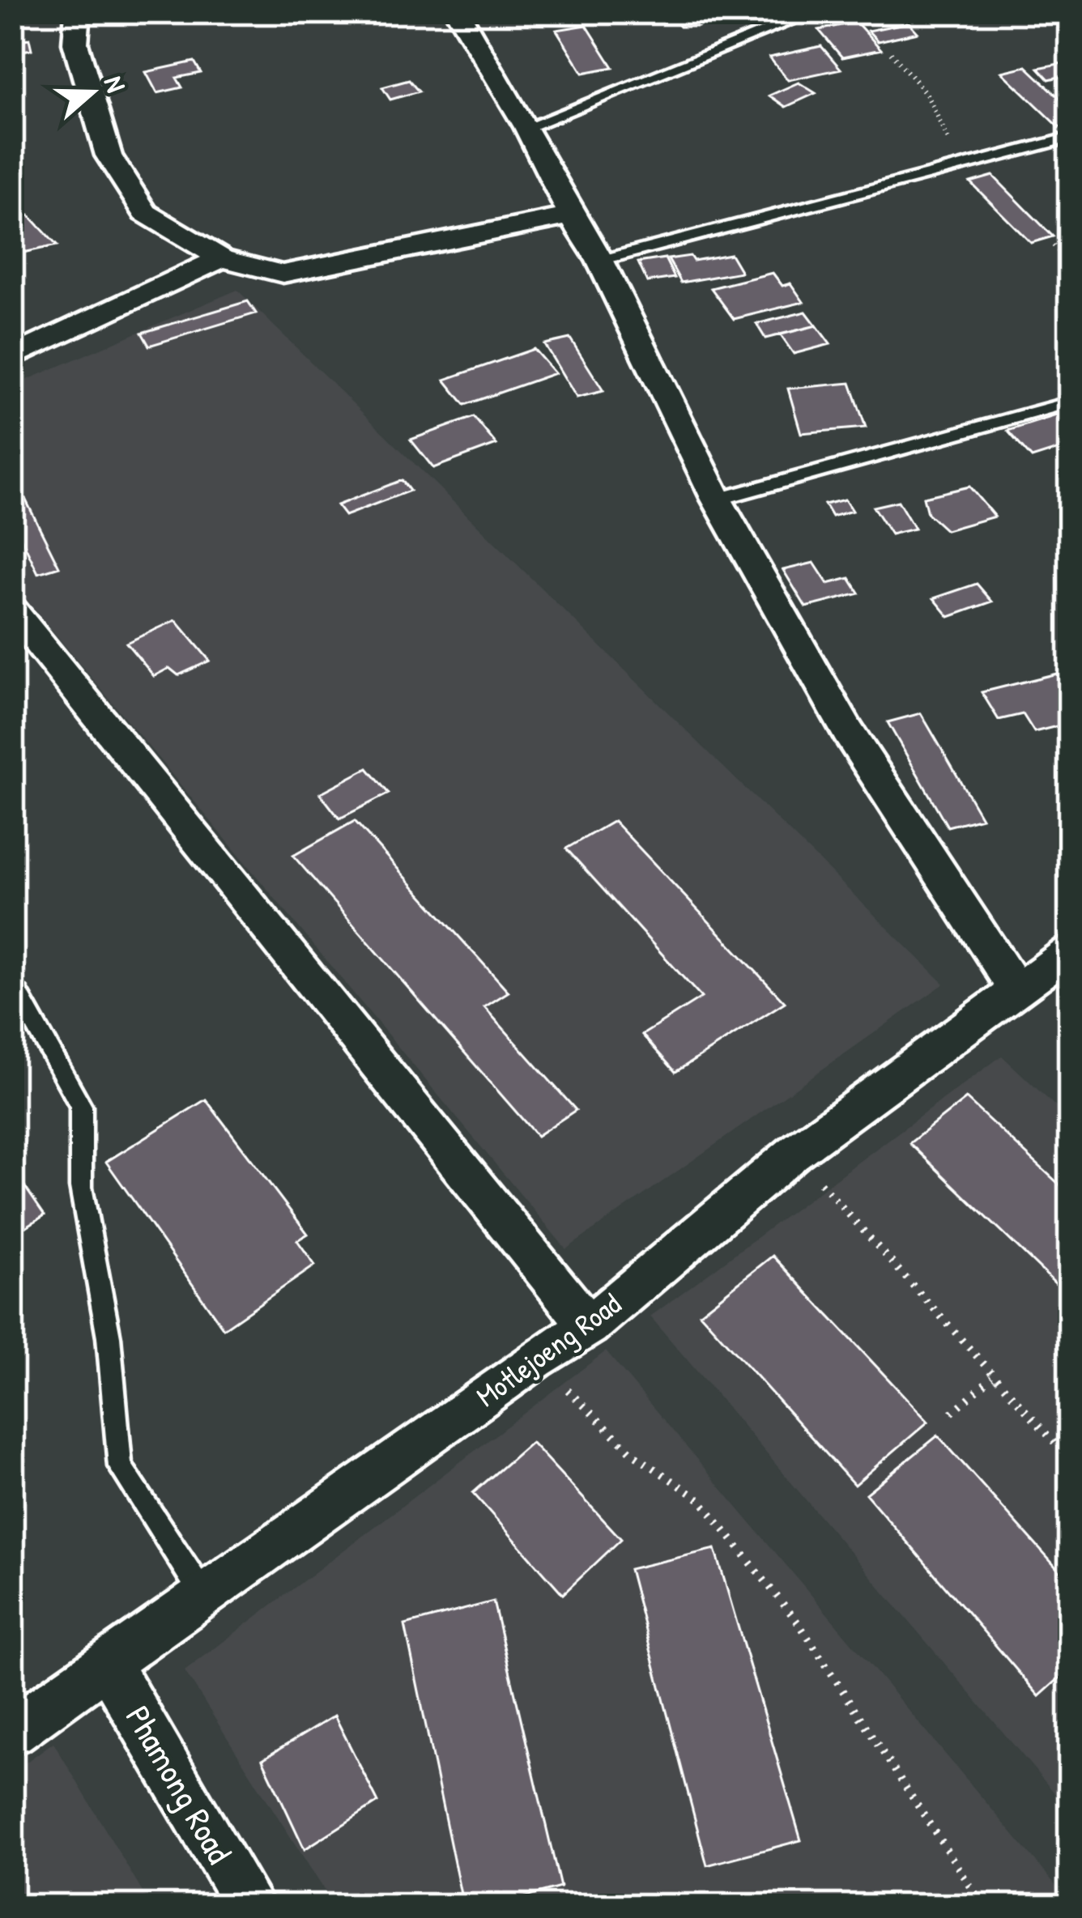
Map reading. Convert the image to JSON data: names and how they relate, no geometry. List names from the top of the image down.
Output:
{
  "streets": {
    "street": ["Motlejoeng Road", "Phamong Road"]
  },
  "crossings": [
    ["Motlejoeng Road", "Phamong Road"]
  ],
  "north": "right"
}
